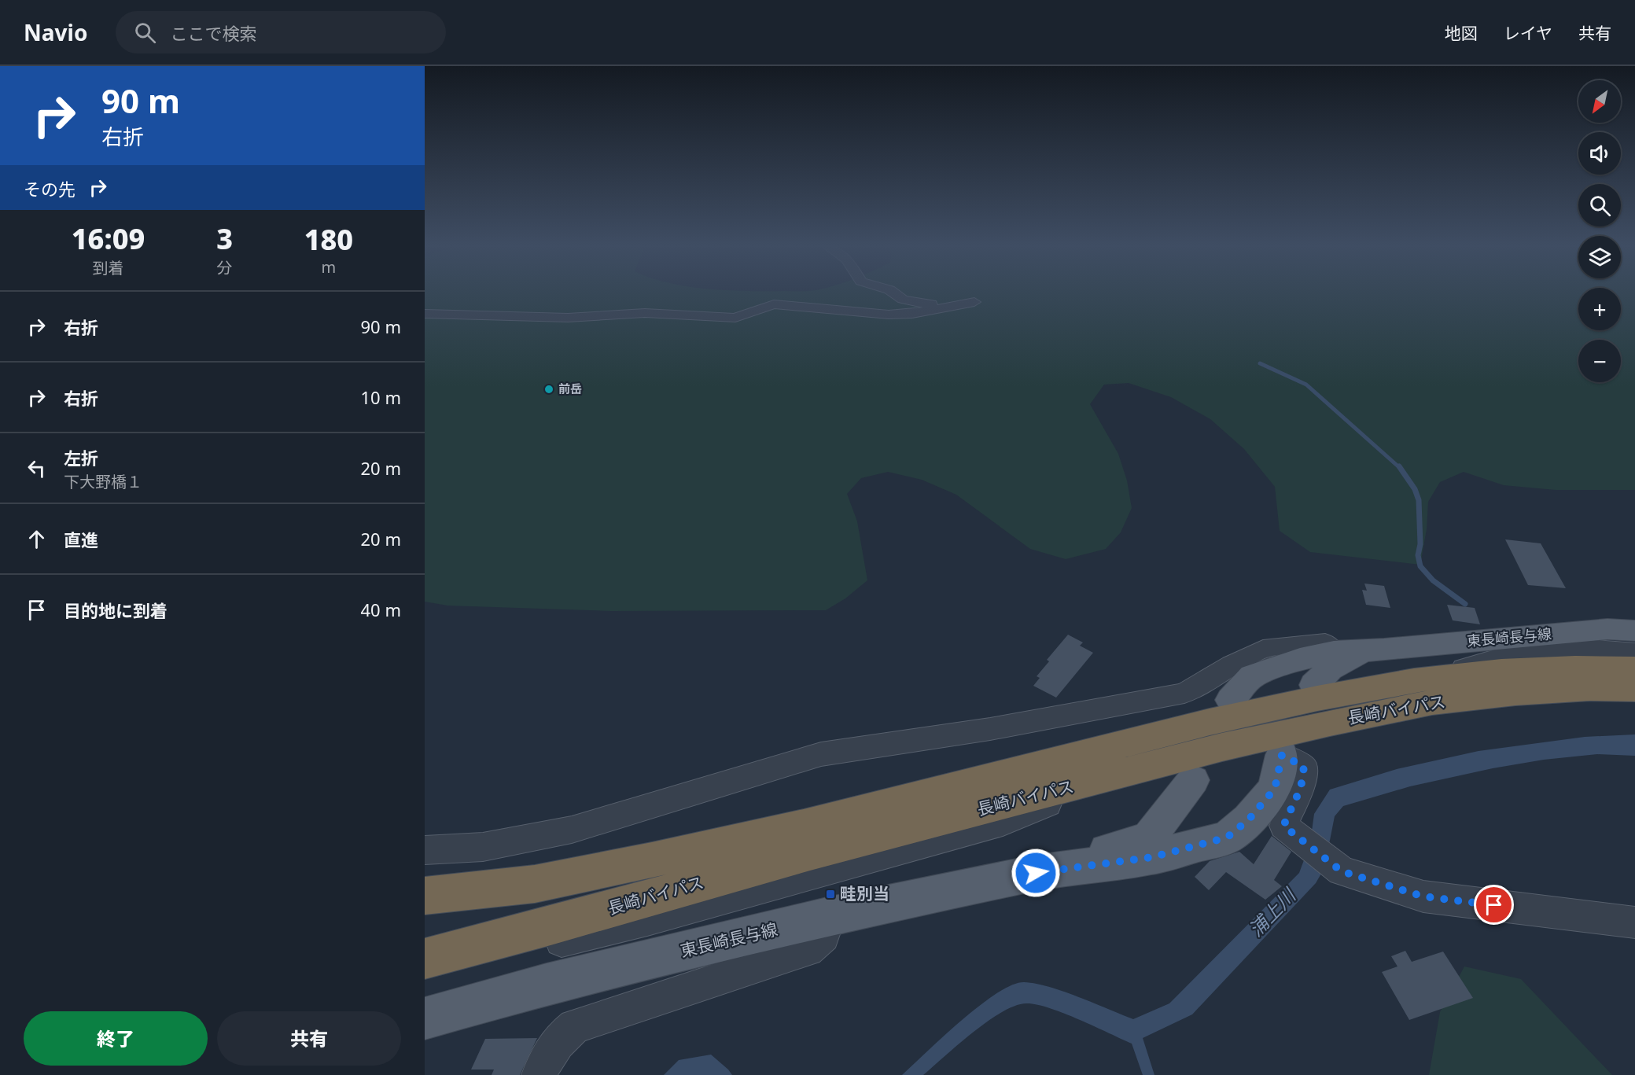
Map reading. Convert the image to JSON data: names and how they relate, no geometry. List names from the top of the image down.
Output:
{
  "streets": {
    "highway": ["長崎バイパス"],
    "main road": ["東長崎長与線"]
  },
  "water": ["浦上川"],
  "places": {
    "other": ["前岳"],
    "transit": ["畦別当"]
  },
  "north": "bottom left",
  "page": {
    "header": "Navio",
    "search": "ここで検索",
    "nav": ["地図", "レイヤ", "共有"],
    "turn": ["90 m", "右折"],
    "map_buttons": ["+", "−"],
    "then": "その先",
    "eta": [
      "16:09",
      "到着",
      "3",
      "分",
      "180",
      "m"
    ],
    "list": [
      {
        "name": "右折",
        "value": "90 m"
      },
      {
        "name": "右折",
        "value": "10 m"
      },
      {
        "name": "左折",
        "note": "下大野橋１",
        "value": "20 m"
      },
      {
        "name": "直進",
        "value": "20 m"
      },
      {
        "name": "目的地に到着",
        "value": "40 m"
      }
    ],
    "buttons": ["終了", "共有"]
  }
}
